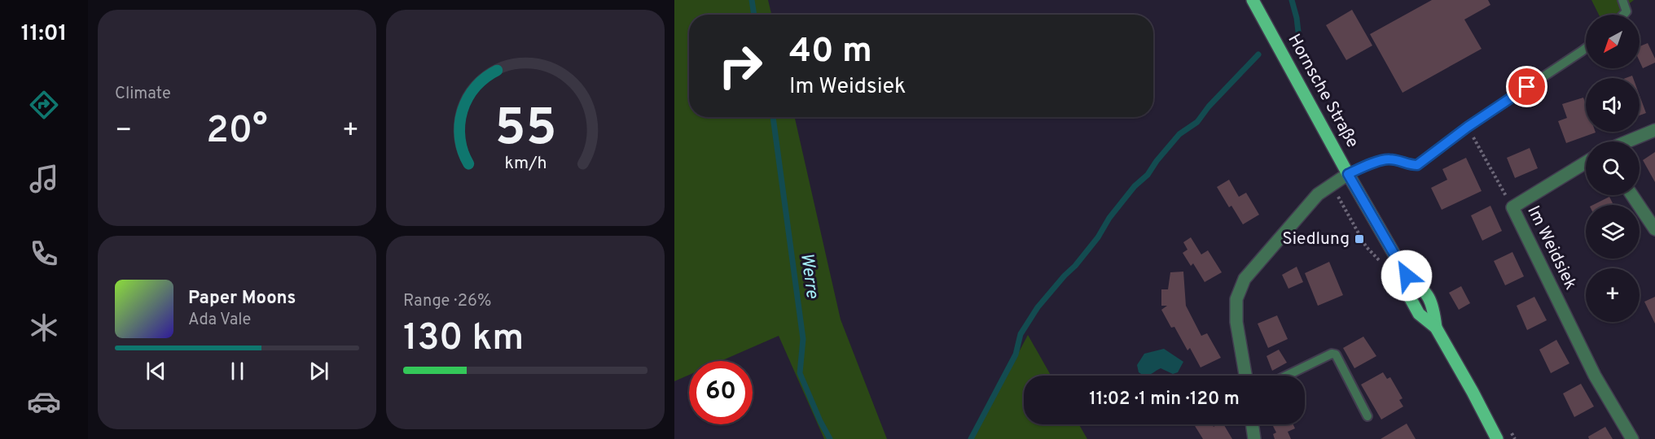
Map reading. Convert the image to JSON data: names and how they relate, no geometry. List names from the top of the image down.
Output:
{
  "streets": {
    "main road": ["Hornsche Straße"],
    "street": ["Im Weidsiek"]
  },
  "water": ["Werre"],
  "places": {
    "transit": ["Siedlung"]
  },
  "north": "bottom left",
  "page": {
    "tabs": "11:01",
    "tile": [
      "Climate",
      ["Range · 26%", "130 km"]
    ],
    "map_buttons": "+",
    "turn": ["40 m", "Im Weidsiek"],
    "heat": ["−", "20°", "+"],
    "song": ["Paper Moons", "Ada Vale"],
    "limit": "60",
    "trip": "11:02 · 1 min · 120 m",
    "gauge": ["55", "km/h"]
  }
}
